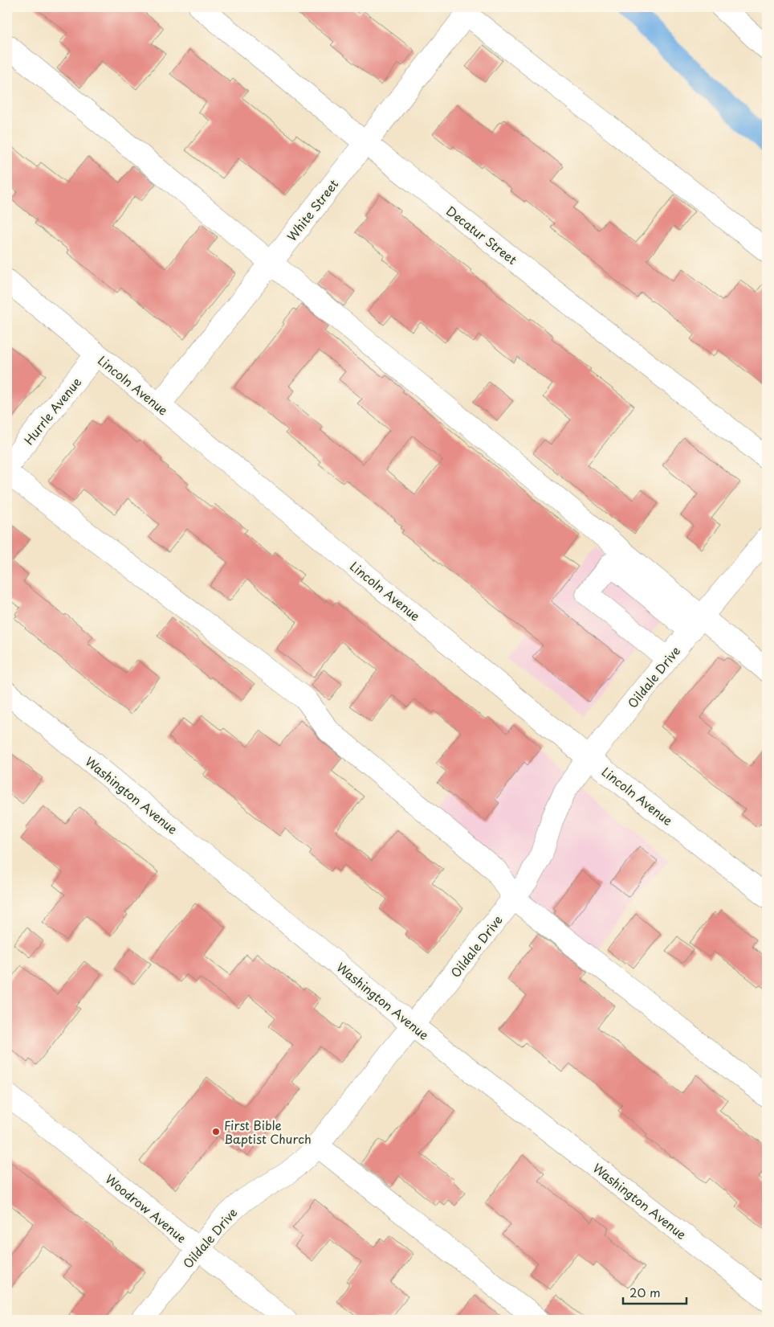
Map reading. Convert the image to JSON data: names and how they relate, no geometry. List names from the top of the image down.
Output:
{
  "streets": {
    "street": [
      "White Street",
      "Decatur Street",
      "Lincoln Avenue",
      "Hurrle Avenue",
      "Oildale Drive",
      "Washington Avenue",
      "Woodrow Avenue"
    ]
  },
  "crossings": [
    ["White Street", "Decatur Street"],
    ["White Street", "Lincoln Avenue"],
    ["Lincoln Avenue", "Hurrle Avenue"],
    ["Lincoln Avenue", "Oildale Drive"],
    ["Oildale Drive", "Washington Avenue"],
    ["Oildale Drive", "Woodrow Avenue"]
  ],
  "places": ["First Bible Baptist Church"],
  "scale_bar": "20 m"
}
